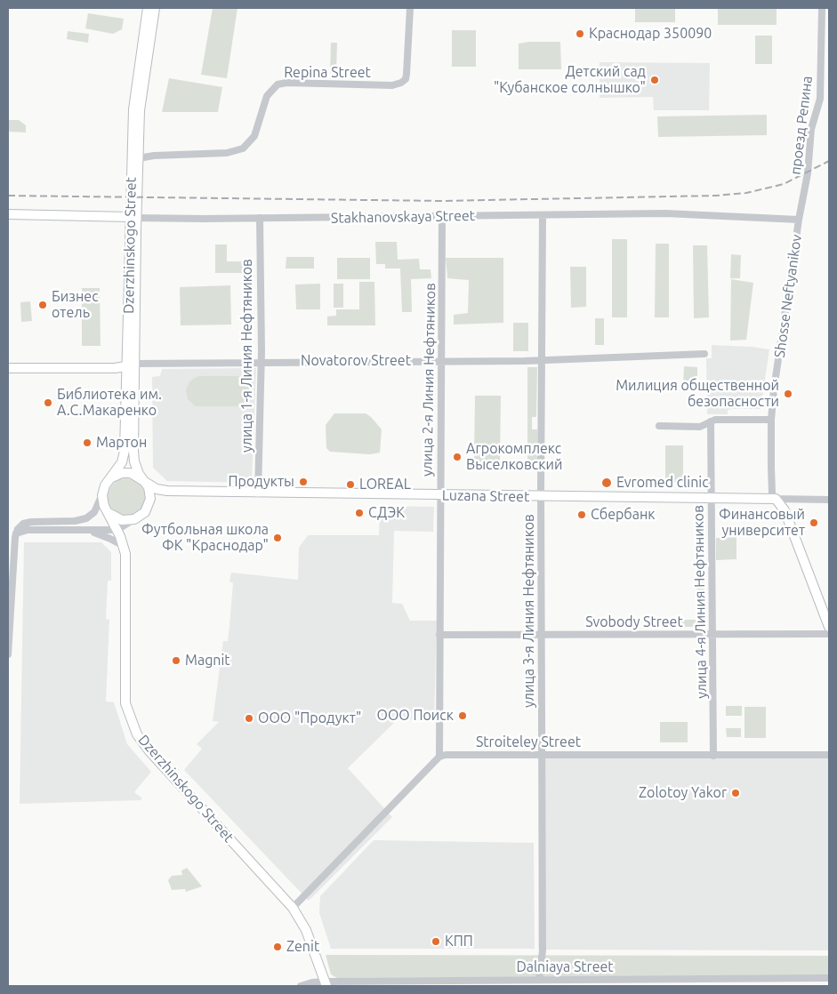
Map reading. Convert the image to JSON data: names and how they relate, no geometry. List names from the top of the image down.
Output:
{
  "streets": {
    "main road": [
      "Stakhanovskaya Street",
      "Dzerzhinskogo Street",
      "Shosse Neftyanikov",
      "Novatorov Street",
      "Luzana Street"
    ],
    "street": [
      "Repina Street",
      "проезд Репина",
      "улица 1-я Линия Нефтяников",
      "улица 2-я Линия Нефтяников",
      "улица 4-я Линия Нефтяников",
      "улица 3-я Линия Нефтяников",
      "Svobody Street",
      "Stroiteley Street",
      "Dalniaya Street"
    ]
  },
  "crossings": [
    ["Repina Street", "Dzerzhinskogo Street"],
    ["проезд Репина", "Stakhanovskaya Street"],
    ["проезд Репина", "Shosse Neftyanikov"],
    ["Stakhanovskaya Street", "Dzerzhinskogo Street"],
    ["Stakhanovskaya Street", "Shosse Neftyanikov"],
    ["Stakhanovskaya Street", "улица 1-я Линия Нефтяников"],
    ["Stakhanovskaya Street", "улица 2-я Линия Нефтяников"],
    ["Stakhanovskaya Street", "улица 3-я Линия Нефтяников"],
    ["Dzerzhinskogo Street", "Novatorov Street"],
    ["Dzerzhinskogo Street", "Luzana Street"],
    ["Dzerzhinskogo Street", "Dalniaya Street"],
    ["Shosse Neftyanikov", "Luzana Street"],
    ["улица 1-я Линия Нефтяников", "Novatorov Street"],
    ["улица 1-я Линия Нефтяников", "Luzana Street"],
    ["Novatorov Street", "улица 2-я Линия Нефтяников"],
    ["Novatorov Street", "улица 3-я Линия Нефтяников"],
    ["улица 2-я Линия Нефтяников", "Luzana Street"],
    ["улица 2-я Линия Нефтяников", "Svobody Street"],
    ["улица 2-я Линия Нефтяников", "Stroiteley Street"],
    ["Luzana Street", "улица 4-я Линия Нефтяников"],
    ["Luzana Street", "улица 3-я Линия Нефтяников"],
    ["улица 4-я Линия Нефтяников", "Svobody Street"],
    ["улица 4-я Линия Нефтяников", "Stroiteley Street"],
    ["улица 3-я Линия Нефтяников", "Svobody Street"],
    ["улица 3-я Линия Нефтяников", "Stroiteley Street"],
    ["улица 3-я Линия Нефтяников", "Dalniaya Street"]
  ],
  "places": [
    "Краснодар 350090",
    "Детский сад \"Кубанское солнышко\"",
    "Бизнес отель",
    "Милиция общественной безопасности",
    "Библиотека им. А.С.Макаренко",
    "Мартон",
    "Агрокомплекс Выселковский",
    "Продукты",
    "Evromed clinic",
    "LOREAL",
    "СДЭК",
    "Сбербанк",
    "Финансовый университет",
    "Футбольная школа ФК \"Краснодар\"",
    "Magnit",
    "ООО Поиск",
    "ООО \"Продукт\"",
    "Zolotoy Yakor",
    "КПП",
    "Zenit"
  ]
}
